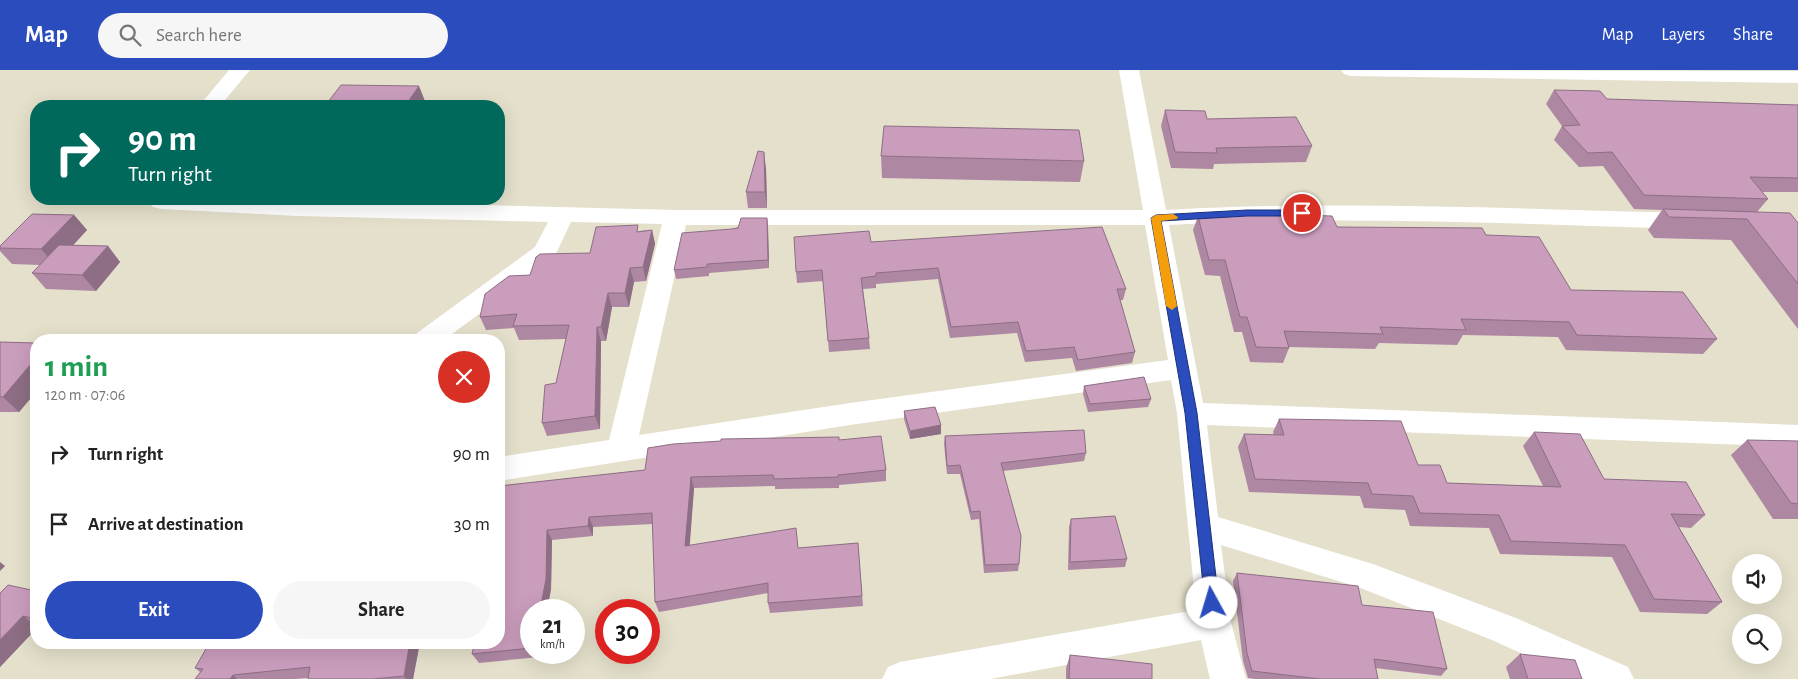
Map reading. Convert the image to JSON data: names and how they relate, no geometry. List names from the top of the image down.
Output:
{
  "page": {
    "header": "Map",
    "search": "Search here",
    "nav": ["Map", "Layers", "Share"],
    "turn": ["90 m", "Turn right"],
    "heading": ["1 min", "120 m · 07:06"],
    "list": [
      {
        "name": "Turn right",
        "value": "90 m"
      },
      {
        "name": "Arrive at destination",
        "value": "30 m"
      }
    ],
    "buttons": ["Exit", "Share"],
    "speed": "21 km/h",
    "limit": "30"
  }
}
